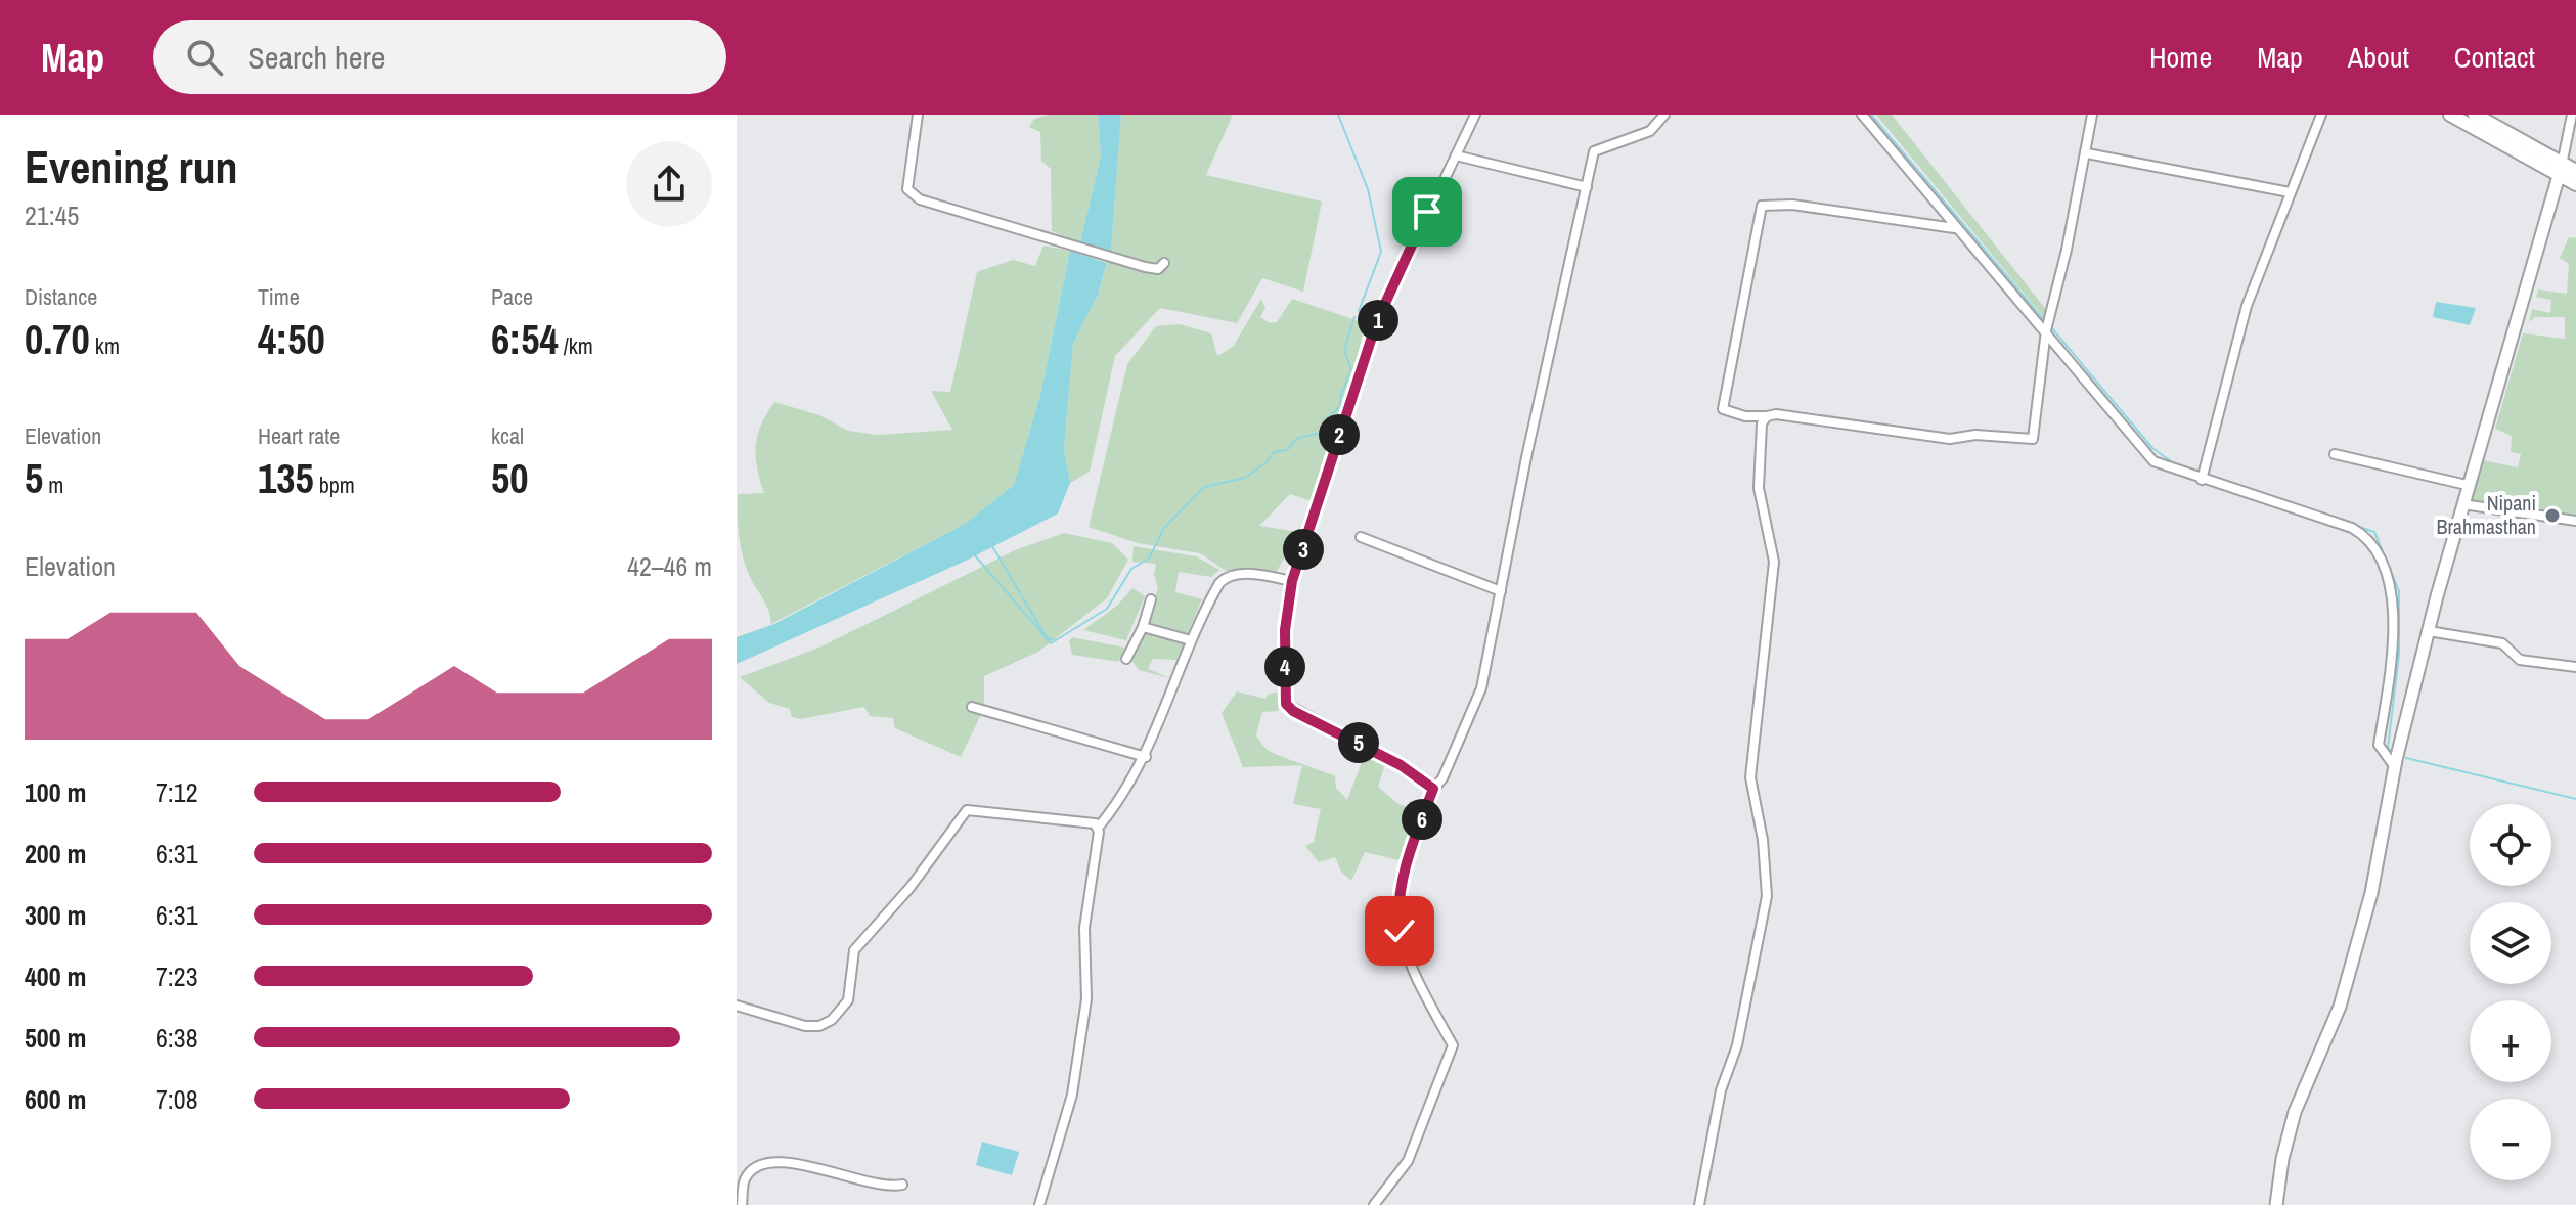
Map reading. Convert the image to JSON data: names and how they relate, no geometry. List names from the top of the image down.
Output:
{
  "places": ["Nipani Brahmasthan"],
  "page": {
    "header": "Map",
    "search": "Search here",
    "nav": [
      "Home",
      "Map",
      "About",
      "Contact"
    ],
    "heading": ["Evening run", "21:45"],
    "stats": [
      ["Distance", "0.70 km"],
      ["Time", "4:50"],
      ["Pace", "6:54 /km"],
      ["Elevation", "5 m"],
      ["Heart rate", "135 bpm"],
      ["kcal", "50"]
    ],
    "pins": [
      "1",
      "2",
      "3",
      "4",
      "5",
      "6"
    ],
    "chart": ["Elevation", "42–46 m"],
    "list": [
      {
        "name": "100 m",
        "note": "7:12"
      },
      {
        "name": "200 m",
        "note": "6:31"
      },
      {
        "name": "300 m",
        "note": "6:31"
      },
      {
        "name": "400 m",
        "note": "7:23"
      },
      {
        "name": "500 m",
        "note": "6:38"
      },
      {
        "name": "600 m",
        "note": "7:08"
      }
    ],
    "map_buttons": ["+", "−"]
  }
}
